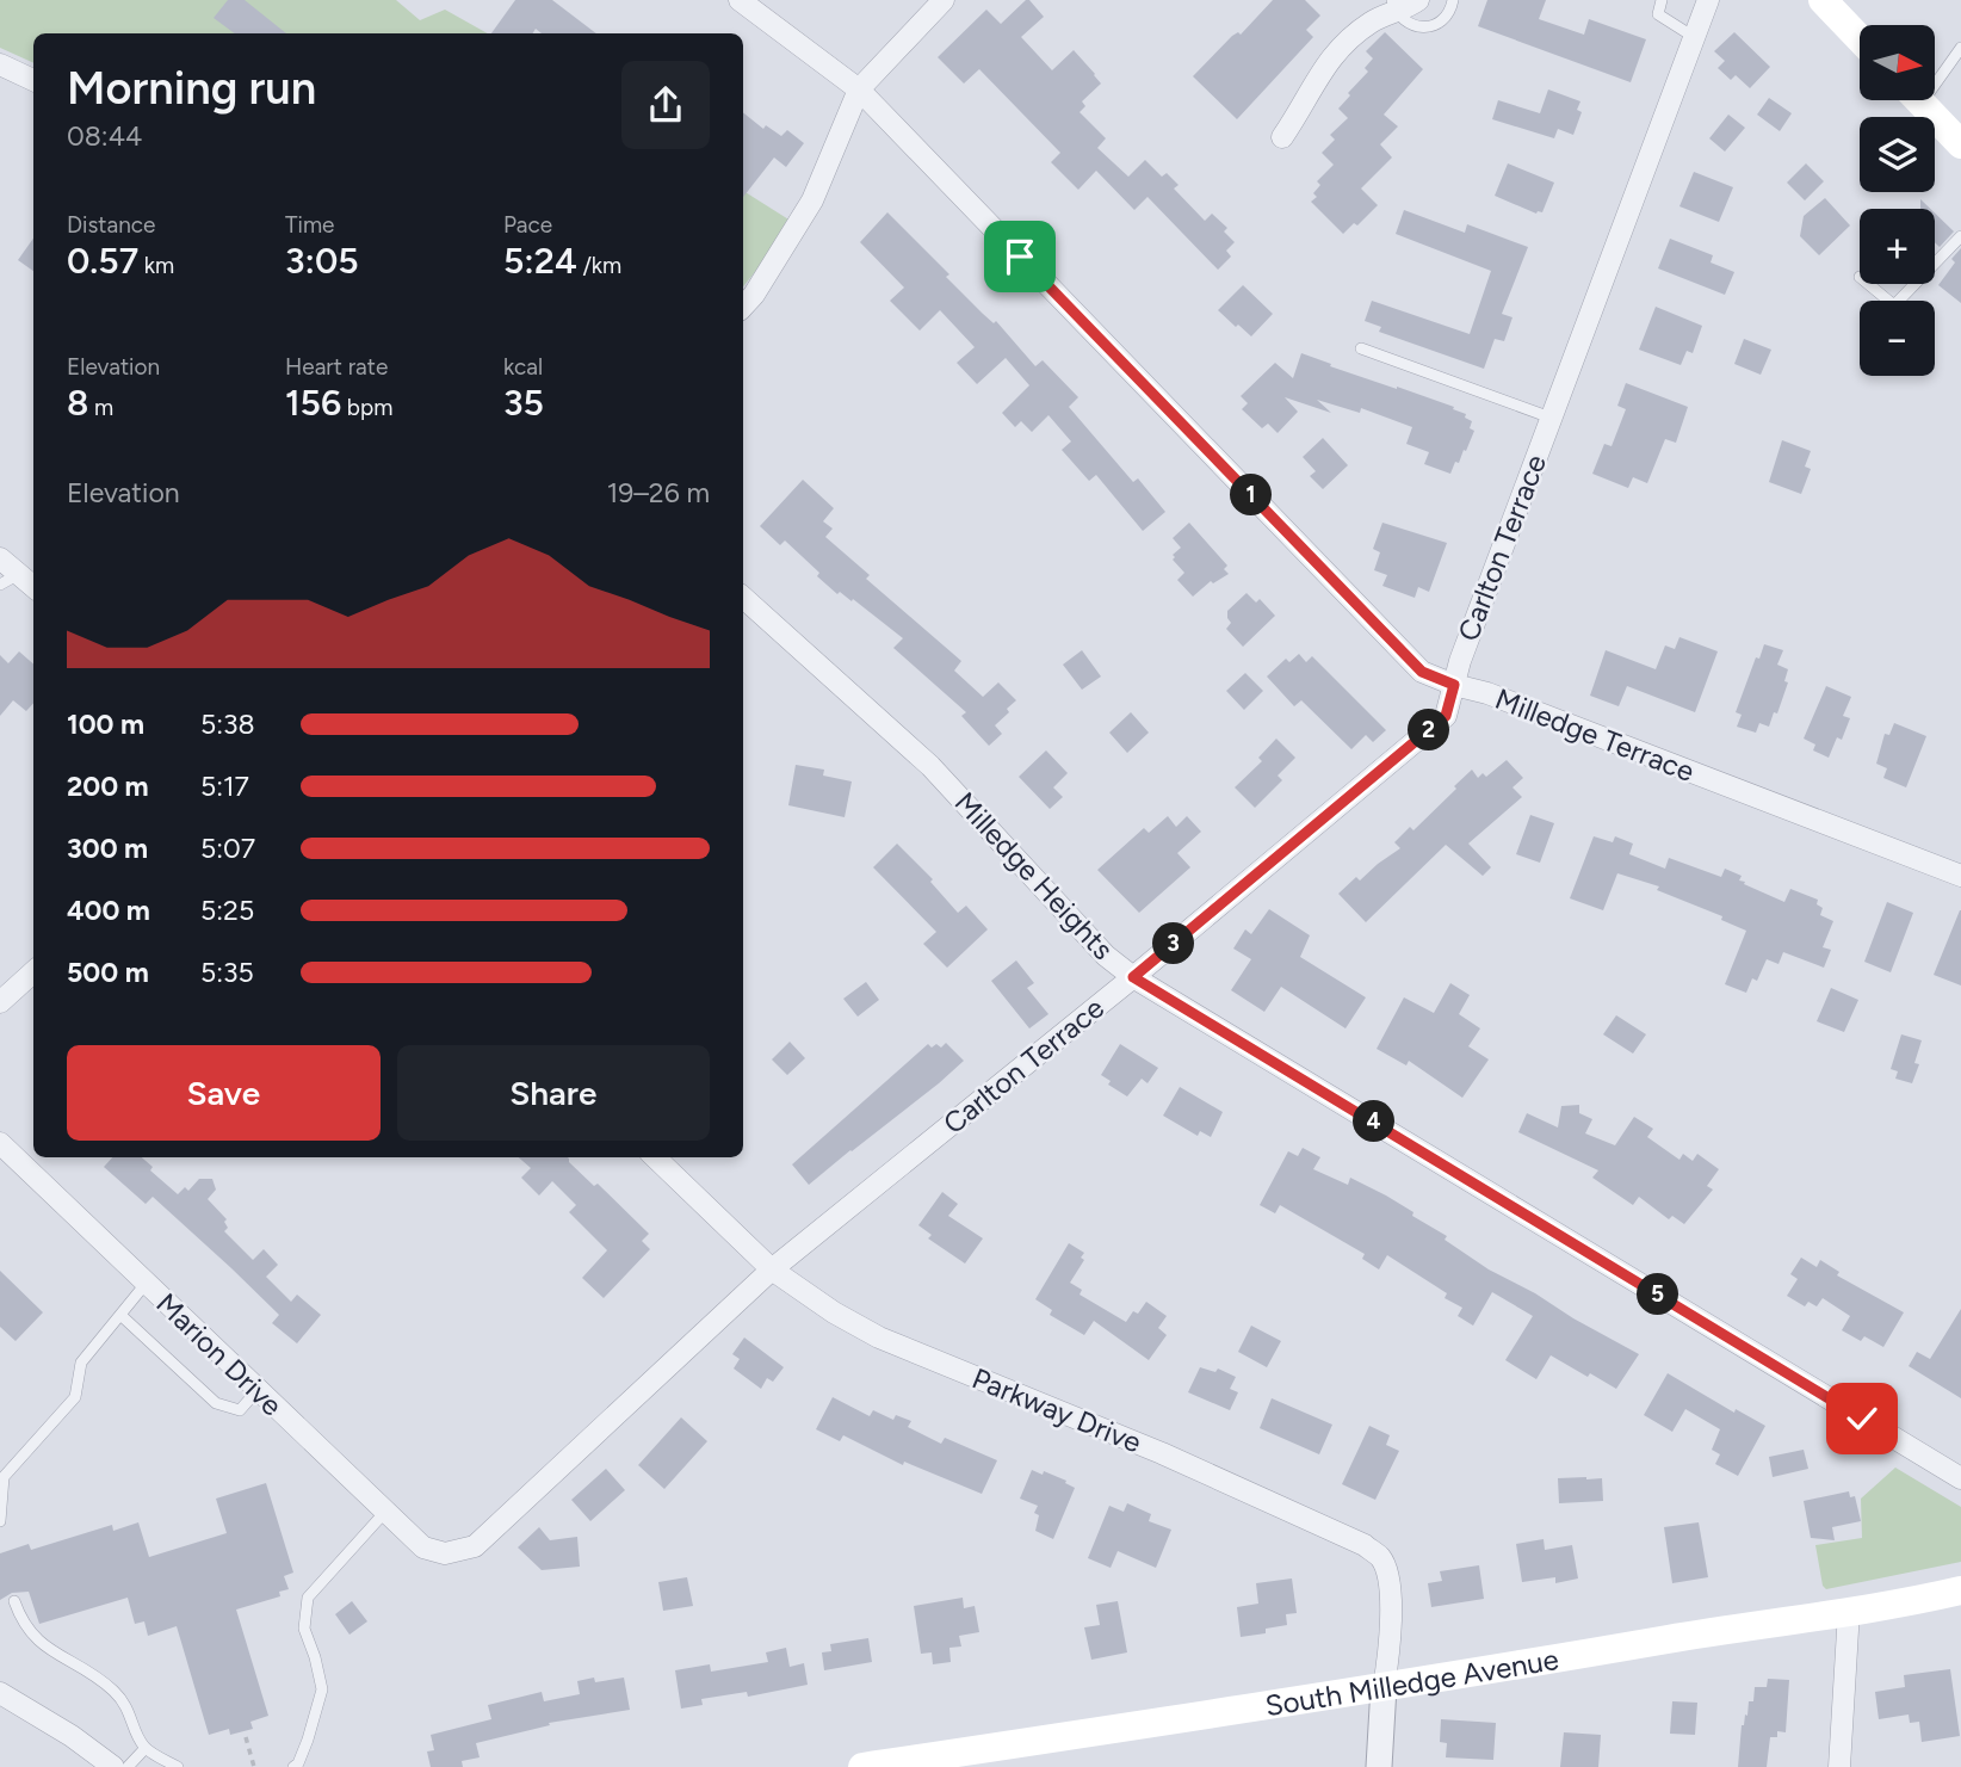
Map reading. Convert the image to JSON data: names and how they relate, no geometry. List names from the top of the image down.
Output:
{
  "streets": {
    "main road": ["South Milledge Avenue"],
    "street": [
      "Carlton Terrace",
      "Milledge Terrace",
      "Milledge Heights",
      "Marion Drive",
      "Parkway Drive"
    ]
  },
  "crossings": [
    ["Carlton Terrace", "Milledge Terrace"],
    ["Carlton Terrace", "Milledge Heights"],
    ["Carlton Terrace", "Marion Drive"],
    ["Carlton Terrace", "Parkway Drive"],
    ["Parkway Drive", "South Milledge Avenue"]
  ],
  "north": "right",
  "page": {
    "map_buttons": ["+", "−"],
    "heading": ["Morning run", "08:44"],
    "stats": [
      ["Distance", "0.57 km"],
      ["Time", "3:05"],
      ["Pace", "5:24 /km"],
      ["Elevation", "8 m"],
      ["Heart rate", "156 bpm"],
      ["kcal", "35"]
    ],
    "chart": ["Elevation", "19–26 m"],
    "pins": [
      "1",
      "2",
      "3",
      "4",
      "5"
    ],
    "list": [
      {
        "name": "100 m",
        "note": "5:38"
      },
      {
        "name": "200 m",
        "note": "5:17"
      },
      {
        "name": "300 m",
        "note": "5:07"
      },
      {
        "name": "400 m",
        "note": "5:25"
      },
      {
        "name": "500 m",
        "note": "5:35"
      }
    ],
    "buttons": ["Save", "Share"]
  }
}
